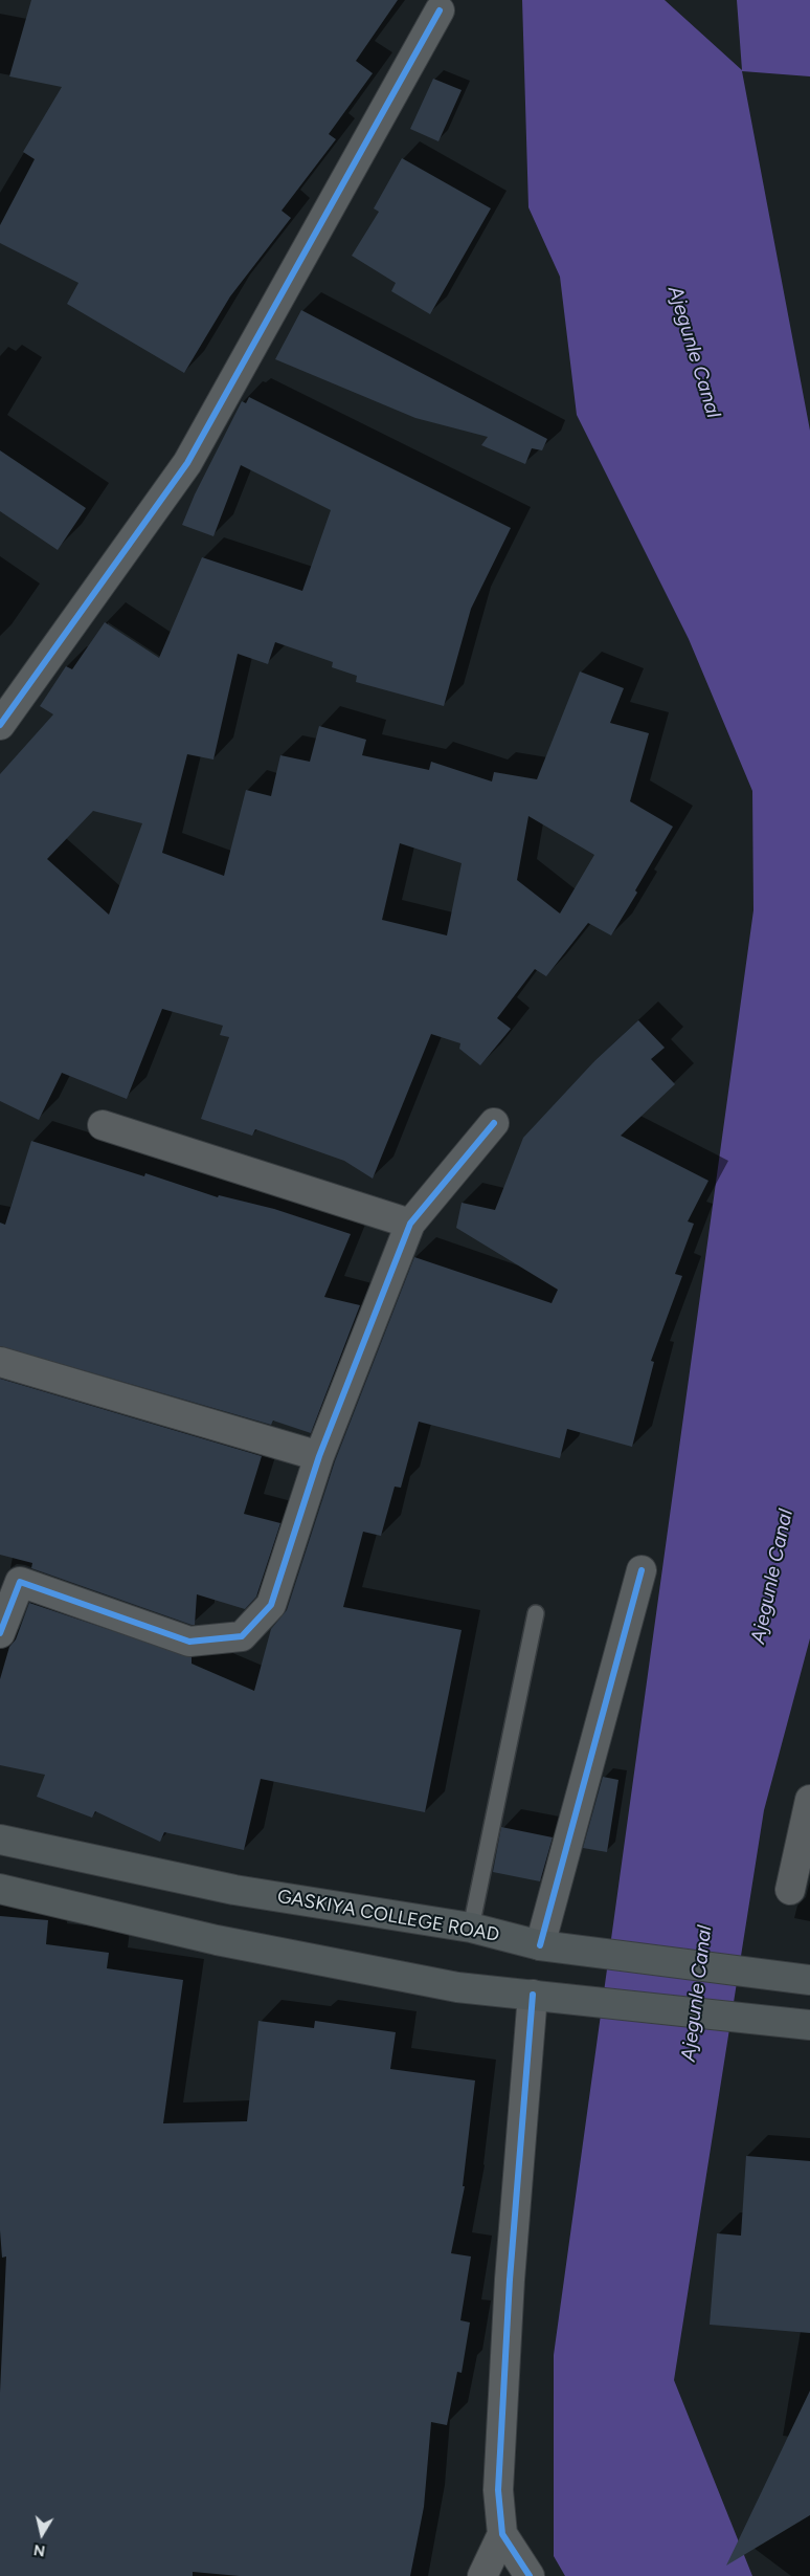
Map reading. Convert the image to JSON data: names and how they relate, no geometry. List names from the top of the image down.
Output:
{
  "streets": {
    "main road": ["GASKIYA COLLEGE ROAD"]
  },
  "water": ["Ajegunle Canal"],
  "north": "bottom"
}
